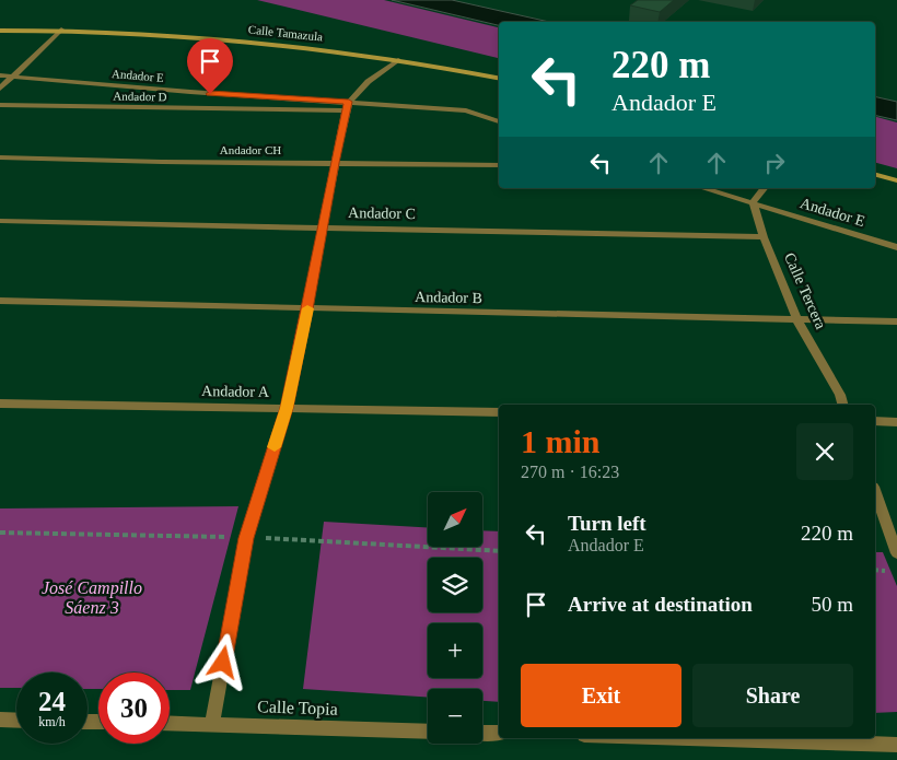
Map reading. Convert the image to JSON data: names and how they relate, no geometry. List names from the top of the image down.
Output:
{
  "streets": {
    "main road": ["Calle Tamazula"],
    "street": [
      "Andador E",
      "Andador D",
      "Andador CH",
      "Andador C",
      "Calle Tercera",
      "Andador B",
      "Andador A",
      "Calle Topia"
    ]
  },
  "crossings": [
    ["Andador E", "Andador D"],
    ["Andador E", "Calle Tercera"],
    ["Andador C", "Calle Tercera"],
    ["Calle Tercera", "Andador B"]
  ],
  "parks": ["José Campillo Sáenz 3"],
  "north": "top right",
  "page": {
    "turn": ["220 m", "Andador E"],
    "heading": ["1 min", "270 m · 16:23"],
    "map_buttons": ["+", "−"],
    "list": [
      {
        "name": "Turn left",
        "note": "Andador E",
        "value": "220 m"
      },
      {
        "name": "Arrive at destination",
        "value": "50 m"
      }
    ],
    "buttons": ["Exit", "Share"],
    "speed": "24 km/h",
    "limit": "30"
  }
}
